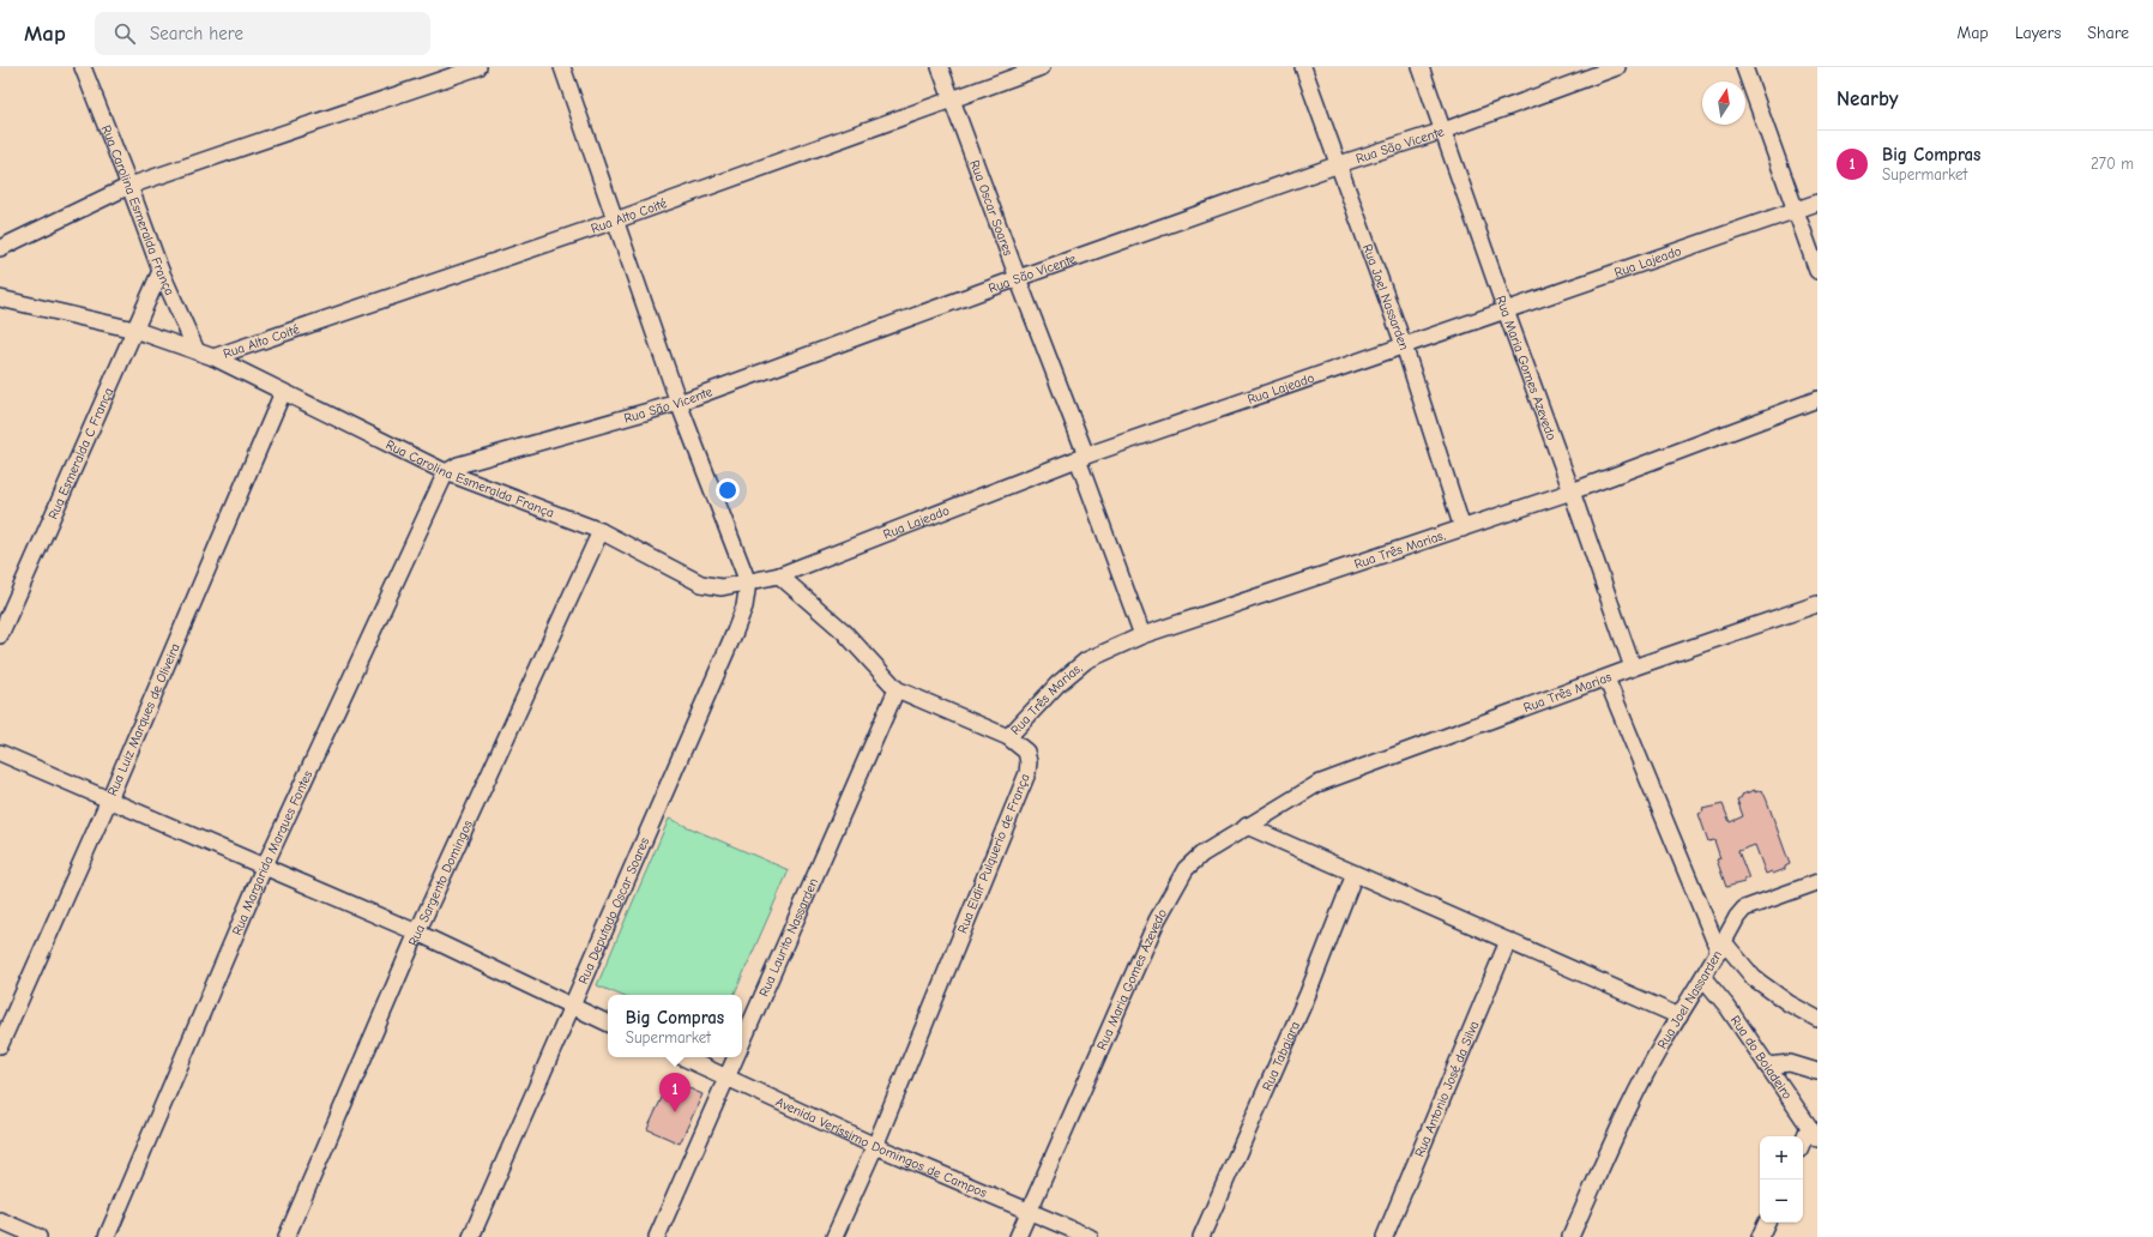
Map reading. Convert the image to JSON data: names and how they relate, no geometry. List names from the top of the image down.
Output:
{
  "streets": {
    "street": [
      "Rua São Vicente",
      "Rua Oscar Soares",
      "Rua Carolina Esmeralda França",
      "Rua Alto Coité",
      "Rua Lajeado",
      "Rua Joel Nassarden",
      "Rua Maria Gomes Azevedo",
      "Rua Esmeralda C França",
      "Rua Três Marias,",
      "Rua Três Marias",
      "Rua Luiz Marques de Oliveira",
      "Rua Margarida Marques Fontes",
      "Rua Eldir Pulquerio de França",
      "Rua Sargento Domingos",
      "Rua Deputado Oscar Soares",
      "Rua Laurito Nassarden",
      "Rua Tabajara",
      "Rua do Boiadeiro",
      "Rua Antonio José da Silva",
      "Avenida Veríssimo Domingos de Campos"
    ]
  },
  "crossings": [
    ["Rua São Vicente", "Rua Oscar Soares"],
    ["Rua São Vicente", "Rua Carolina Esmeralda França"],
    ["Rua São Vicente", "Rua Joel Nassarden"],
    ["Rua São Vicente", "Rua Maria Gomes Azevedo"],
    ["Rua São Vicente", "Rua Margarida Marques Fontes"],
    ["Rua Oscar Soares", "Rua Alto Coité"],
    ["Rua Oscar Soares", "Rua Lajeado"],
    ["Rua Oscar Soares", "Rua Três Marias,"],
    ["Rua Carolina Esmeralda França", "Rua Alto Coité"],
    ["Rua Carolina Esmeralda França", "Rua Lajeado"],
    ["Rua Carolina Esmeralda França", "Rua Esmeralda C França"],
    ["Rua Carolina Esmeralda França", "Rua Luiz Marques de Oliveira"],
    ["Rua Carolina Esmeralda França", "Rua Margarida Marques Fontes"],
    ["Rua Carolina Esmeralda França", "Rua Sargento Domingos"],
    ["Rua Carolina Esmeralda França", "Rua Deputado Oscar Soares"],
    ["Rua Lajeado", "Rua Joel Nassarden"],
    ["Rua Lajeado", "Rua Maria Gomes Azevedo"],
    ["Rua Lajeado", "Rua Eldir Pulquerio de França"],
    ["Rua Lajeado", "Rua Deputado Oscar Soares"],
    ["Rua Joel Nassarden", "Rua Três Marias,"],
    ["Rua Joel Nassarden", "Rua Três Marias"],
    ["Rua Joel Nassarden", "Rua do Boiadeiro"],
    ["Rua Maria Gomes Azevedo", "Rua Três Marias,"],
    ["Rua Maria Gomes Azevedo", "Rua Três Marias"],
    ["Rua Maria Gomes Azevedo", "Avenida Veríssimo Domingos de Campos"],
    ["Rua Três Marias,", "Rua Eldir Pulquerio de França"],
    ["Rua Eldir Pulquerio de França", "Rua Laurito Nassarden"],
    ["Rua Eldir Pulquerio de França", "Avenida Veríssimo Domingos de Campos"],
    ["Rua Laurito Nassarden", "Avenida Veríssimo Domingos de Campos"]
  ],
  "north": "top",
  "page": {
    "header": "Map",
    "search": "Search here",
    "nav": ["Map", "Layers", "Share"],
    "heading": "Nearby",
    "list": [
      {
        "mark": "1",
        "name": "Big Compras",
        "note": "Supermarket",
        "value": "270 m"
      }
    ],
    "popup": ["Big Compras", "Supermarket"],
    "pins": "1",
    "map_buttons": ["+", "−"]
  }
}
